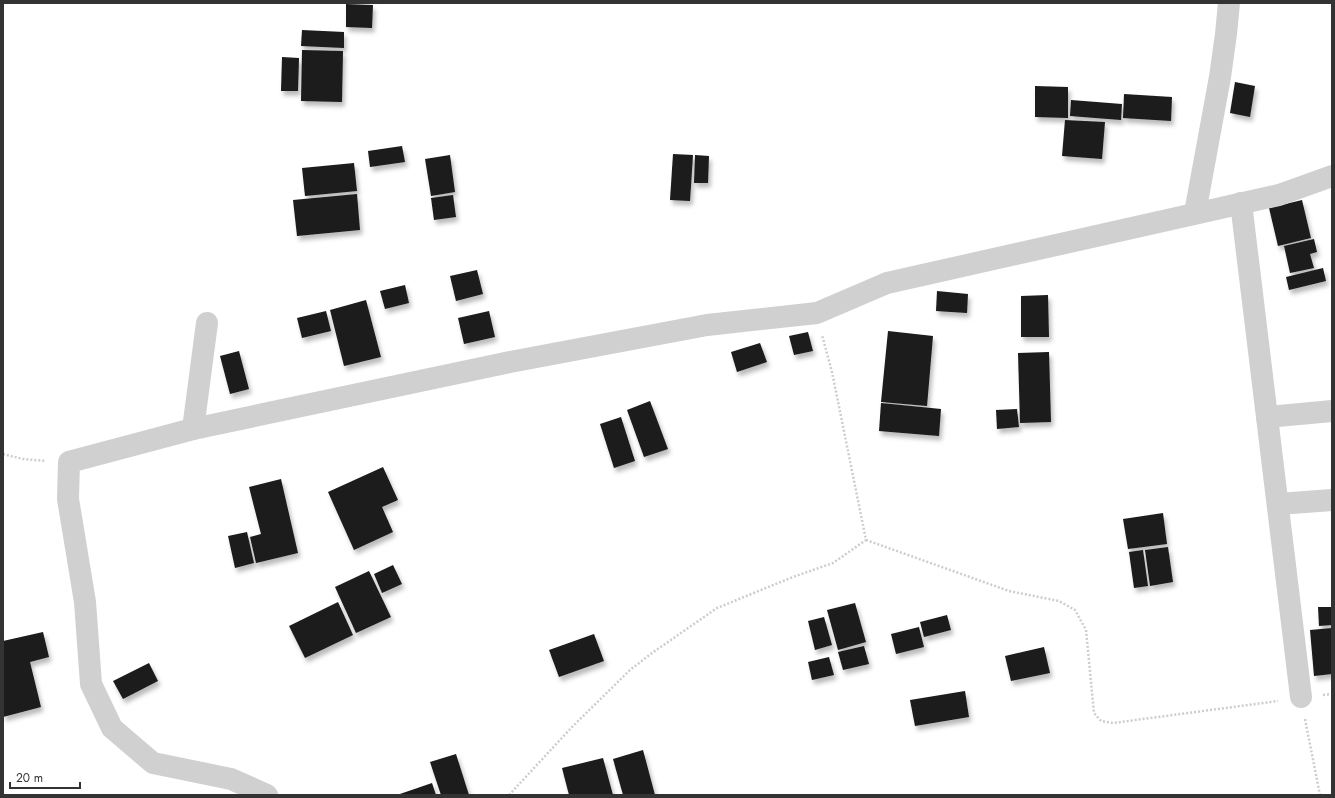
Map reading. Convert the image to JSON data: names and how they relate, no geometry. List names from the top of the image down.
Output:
{
  "scale_bar": "20 m"
}
